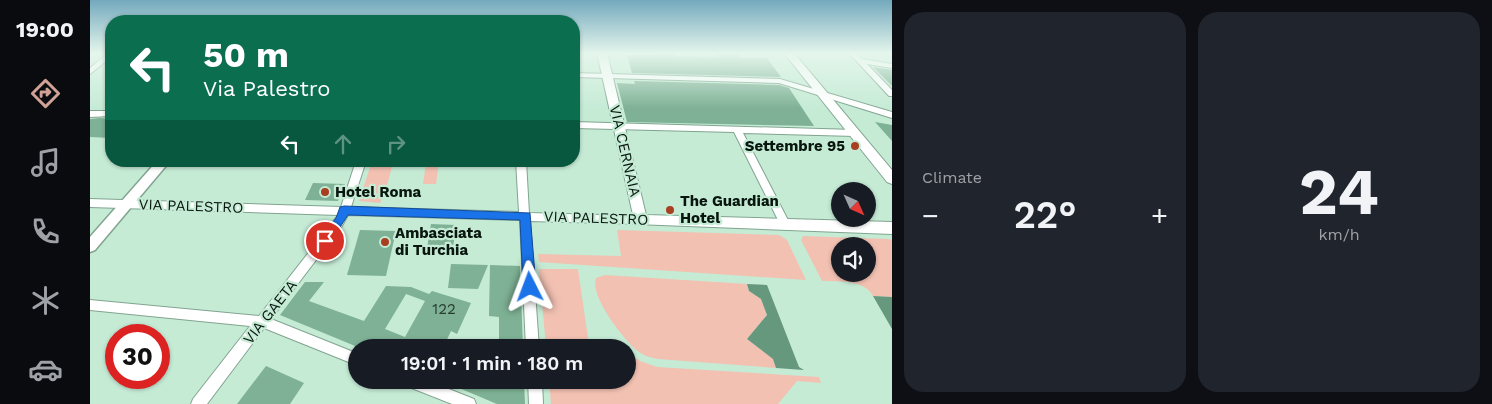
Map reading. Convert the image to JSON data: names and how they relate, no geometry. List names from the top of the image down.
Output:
{
  "streets": {
    "main road": ["VIA CERNAIA", "VIA PALESTRO"],
    "street": ["VIA GAETA"]
  },
  "crossings": [
    ["VIA CERNAIA", "VIA PALESTRO"],
    ["VIA PALESTRO", "VIA GAETA"]
  ],
  "places": [
    "Settembre 95",
    "Hotel Roma",
    "The Guardian Hotel",
    "Ambasciata di Turchia"
  ],
  "house_numbers": ["122"],
  "north": "bottom right",
  "page": {
    "tabs": "19:00",
    "tile": [
      "Climate",
      ["24", "km/h"]
    ],
    "turn": ["50 m", "Via Palestro"],
    "heat": ["−", "22°", "+"],
    "limit": "30",
    "trip": "19:01 · 1 min · 180 m"
  }
}
